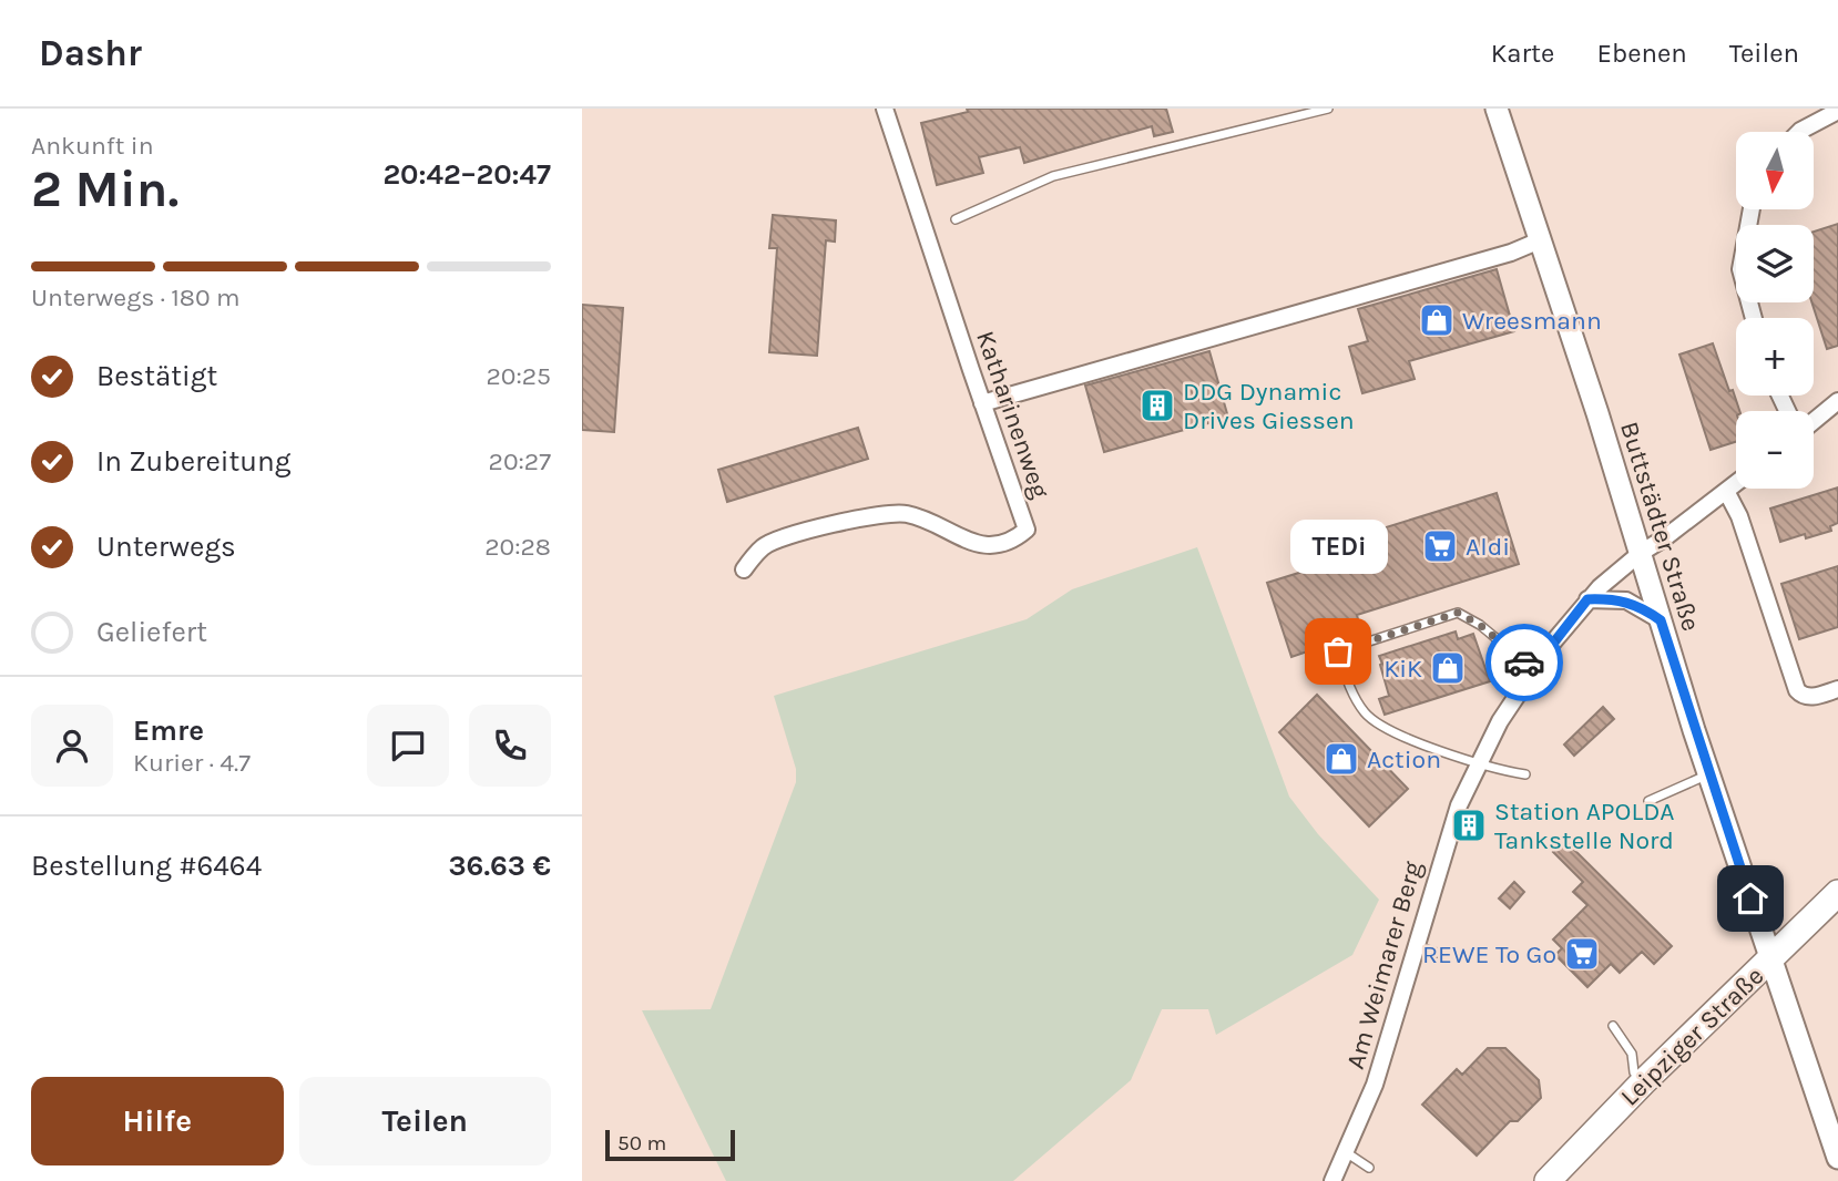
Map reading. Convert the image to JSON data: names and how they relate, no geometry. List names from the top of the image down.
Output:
{
  "streets": {
    "main road": ["Leipziger Straße"],
    "street": ["Katharinenweg", "Buttstädter Straße", "Am Weimarer Berg"]
  },
  "crossings": [
    ["Buttstädter Straße", "Am Weimarer Berg"],
    ["Buttstädter Straße", "Leipziger Straße"]
  ],
  "places": {
    "shop": ["Wreesmann", "KiK", "Action"],
    "building": ["DDG Dynamic Drives Giessen", "Station APOLDA Tankstelle Nord"],
    "supermarket": ["Aldi", "REWE To Go"],
    "other": ["TEDi"]
  },
  "scale_bar": "50 m",
  "north": "bottom",
  "page": {
    "header": "Dashr",
    "nav": ["Karte", "Ebenen", "Teilen"],
    "heading": ["2 Min.", "Ankunft in", "20:42–20:47"],
    "panel": [
      "Emre",
      "Kurier · 4.7",
      "Bestellung #6464",
      "36.63 €"
    ],
    "map_buttons": ["+", "−"],
    "bar": "Unterwegs · 180 m",
    "list": [
      ["Bestätigt", "20:25"],
      ["In Zubereitung", "20:27"],
      ["Unterwegs", "20:28"],
      "Geliefert"
    ],
    "bubble": "TEDi",
    "buttons": ["Hilfe", "Teilen"],
    "scale": "50 m"
  }
}
